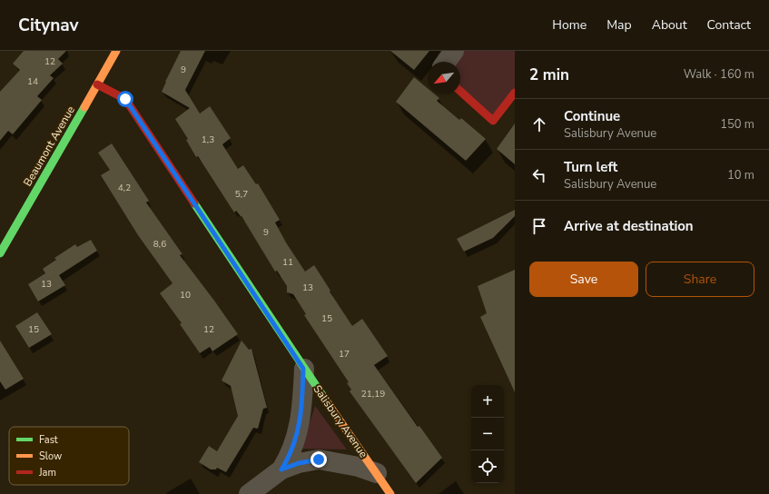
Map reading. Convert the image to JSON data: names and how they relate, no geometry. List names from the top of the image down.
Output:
{
  "streets": {
    "street": ["Beaumont Avenue", "Salisbury Avenue"]
  },
  "crossings": [
    ["Beaumont Avenue", "Salisbury Avenue"]
  ],
  "house_numbers": [
    "12",
    "9",
    "14",
    "1,3",
    "4,2",
    "5,7",
    "9",
    "8,6",
    "11",
    "13",
    "13",
    "10",
    "15",
    "15",
    "12",
    "17",
    "21,19"
  ],
  "legend": ["Fast", "Slow", "Jam"],
  "north": "bottom left",
  "page": {
    "header": "Citynav",
    "nav": [
      "Home",
      "Map",
      "About",
      "Contact"
    ],
    "heading": ["2 min", "Walk · 160 m"],
    "list": [
      ["Continue", "Salisbury Avenue", "150 m"],
      ["Turn left", "Salisbury Avenue", "10 m"],
      "Arrive at destination"
    ],
    "buttons": ["Save", "Share"],
    "map_buttons": ["+", "−"]
  }
}
